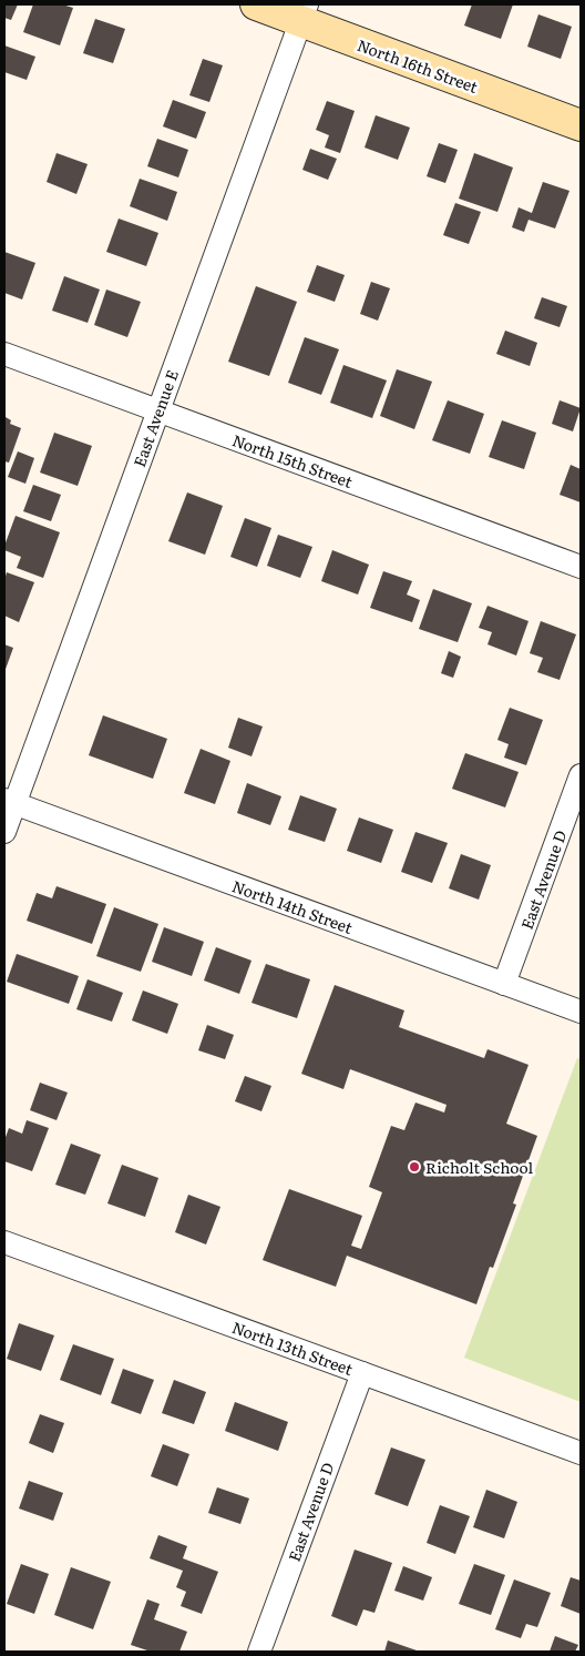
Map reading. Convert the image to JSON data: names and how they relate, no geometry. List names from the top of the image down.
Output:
{
  "streets": {
    "street": [
      "North 16th Street",
      "East Avenue E",
      "North 15th Street",
      "East Avenue D",
      "North 14th Street",
      "North 13th Street"
    ]
  },
  "crossings": [
    ["North 16th Street", "East Avenue E"],
    ["East Avenue E", "North 15th Street"],
    ["East Avenue E", "North 14th Street"],
    ["East Avenue D", "North 14th Street"],
    ["East Avenue D", "North 13th Street"]
  ],
  "places": ["Richolt School"]
}
